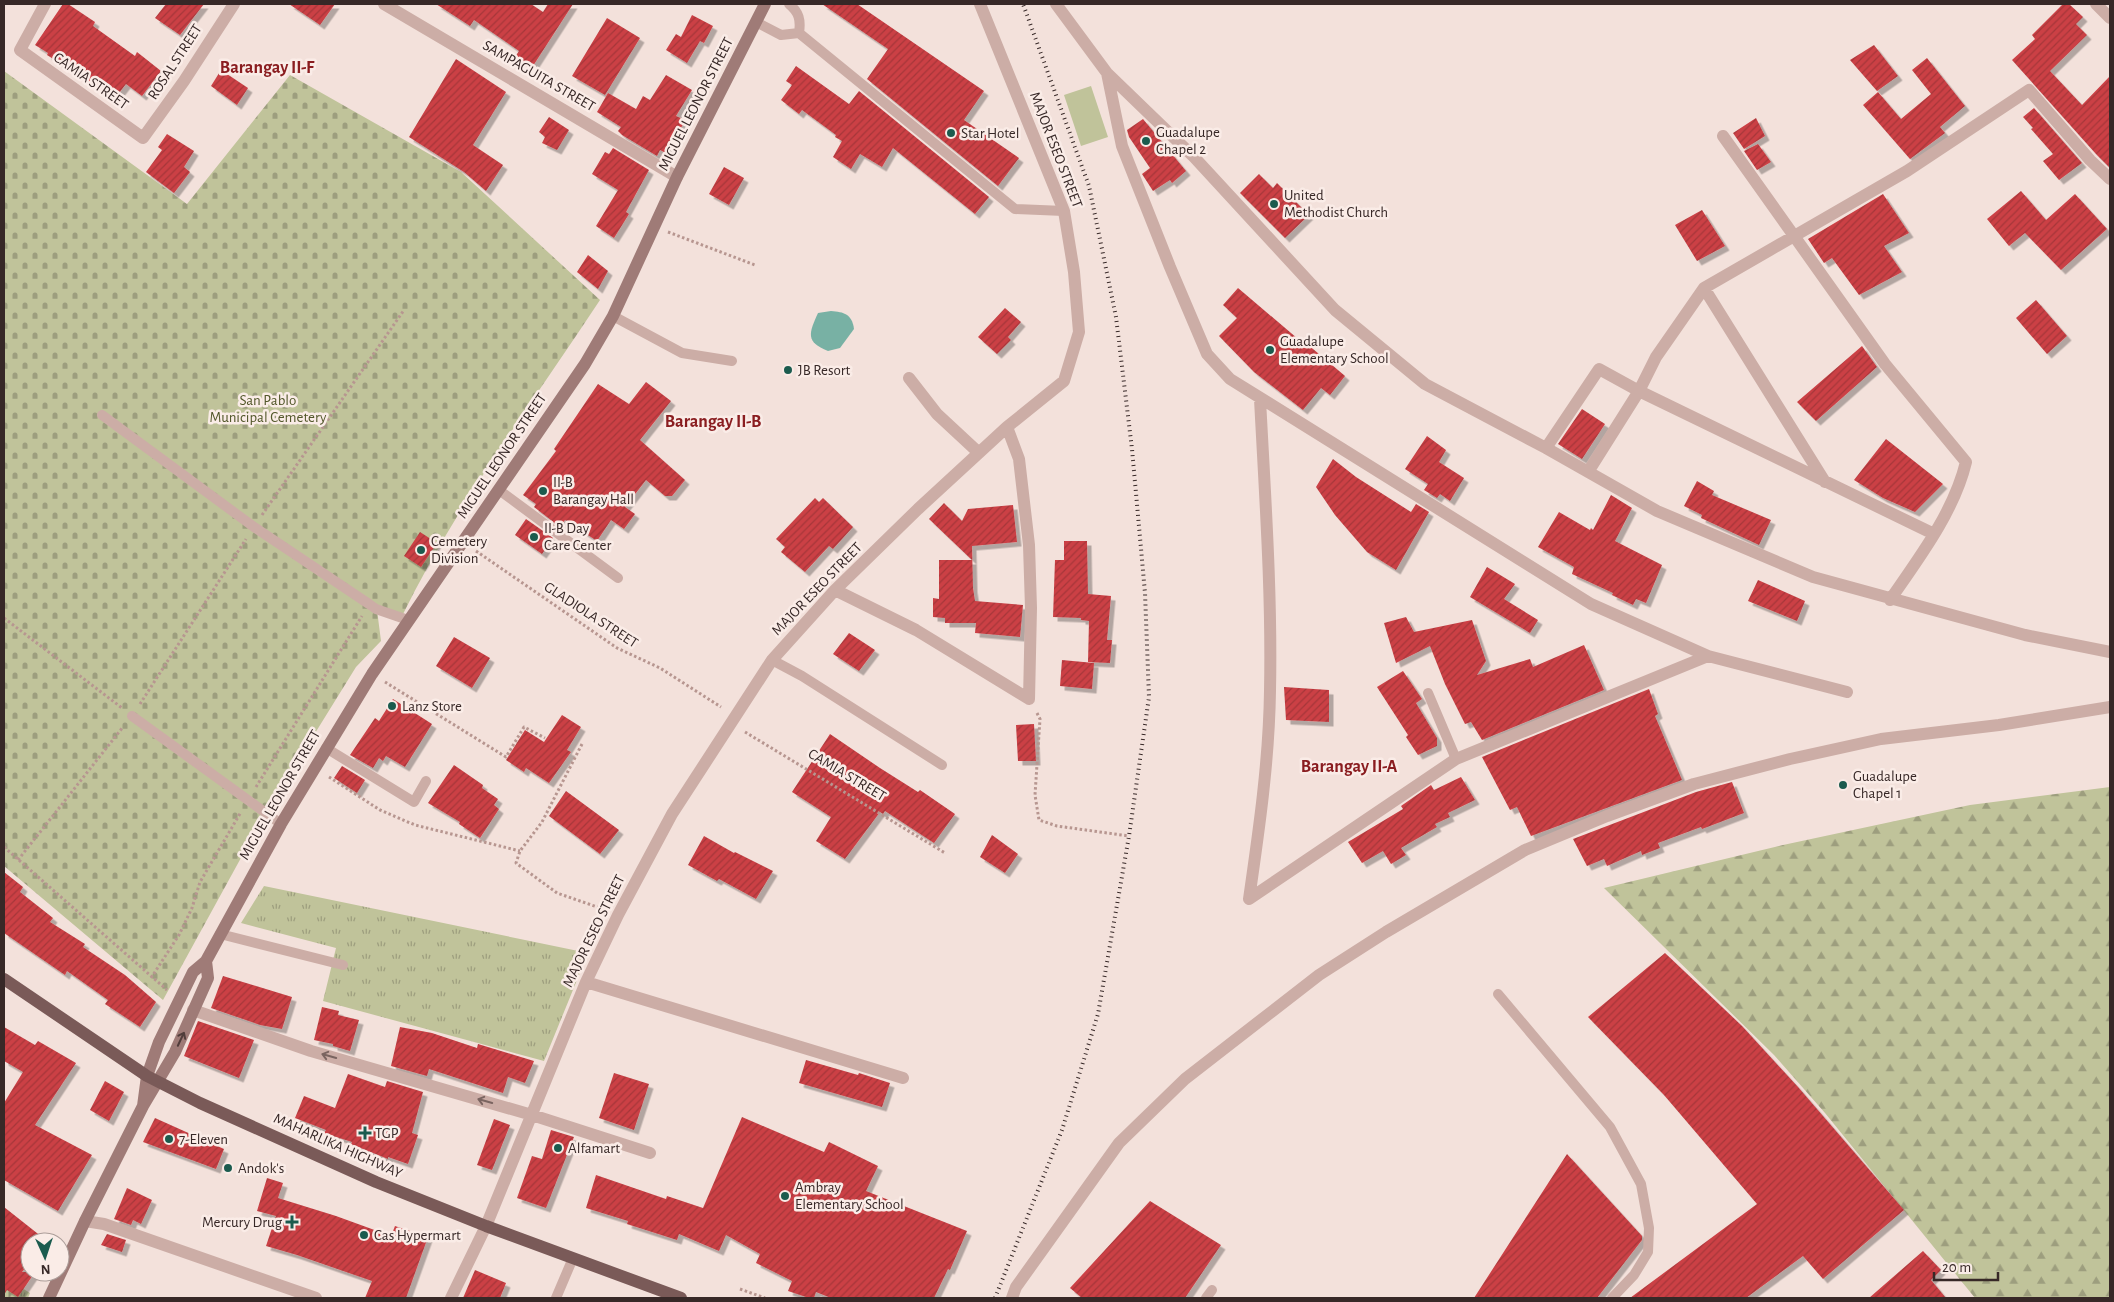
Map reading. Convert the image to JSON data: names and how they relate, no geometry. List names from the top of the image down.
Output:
{
  "streets": {
    "main road": ["MAHARLIKA HIGHWAY"],
    "street": [
      "ROSAL STREET",
      "SAMPAGUITA STREET",
      "CAMIA STREET",
      "MIGUEL LEONOR STREET",
      "MAJOR ESEO STREET"
    ],
    "path": ["GLADIOLA STREET"]
  },
  "crossings": [
    ["ROSAL STREET", "CAMIA STREET"],
    ["SAMPAGUITA STREET", "MIGUEL LEONOR STREET"],
    ["CAMIA STREET", "MAJOR ESEO STREET"],
    ["CAMIA STREET", "GLADIOLA STREET"],
    ["MIGUEL LEONOR STREET", "GLADIOLA STREET"],
    ["MIGUEL LEONOR STREET", "MAHARLIKA HIGHWAY"],
    ["MAJOR ESEO STREET", "GLADIOLA STREET"],
    ["MAJOR ESEO STREET", "MAHARLIKA HIGHWAY"]
  ],
  "districts": ["Barangay II-F", "Barangay II-B", "Barangay II-A"],
  "parks": ["San Pablo Municipal Cemetery"],
  "places": {
    "other": [
      "Star Hotel",
      "Guadalupe Chapel 2",
      "United Methodist Church",
      "Guadalupe Elementary School",
      "JB Resort",
      "II-B Barangay Hall",
      "II-B Day Care Center",
      "Cemetery Division",
      "Lanz Store",
      "Guadalupe Chapel 1",
      "7-Eleven",
      "Alfamart",
      "Andok's",
      "Ambray Elementary School",
      "Cas Hypermart"
    ],
    "health": ["TGP", "Mercury Drug"]
  },
  "scale_bar": "20 m",
  "north": "bottom"
}
